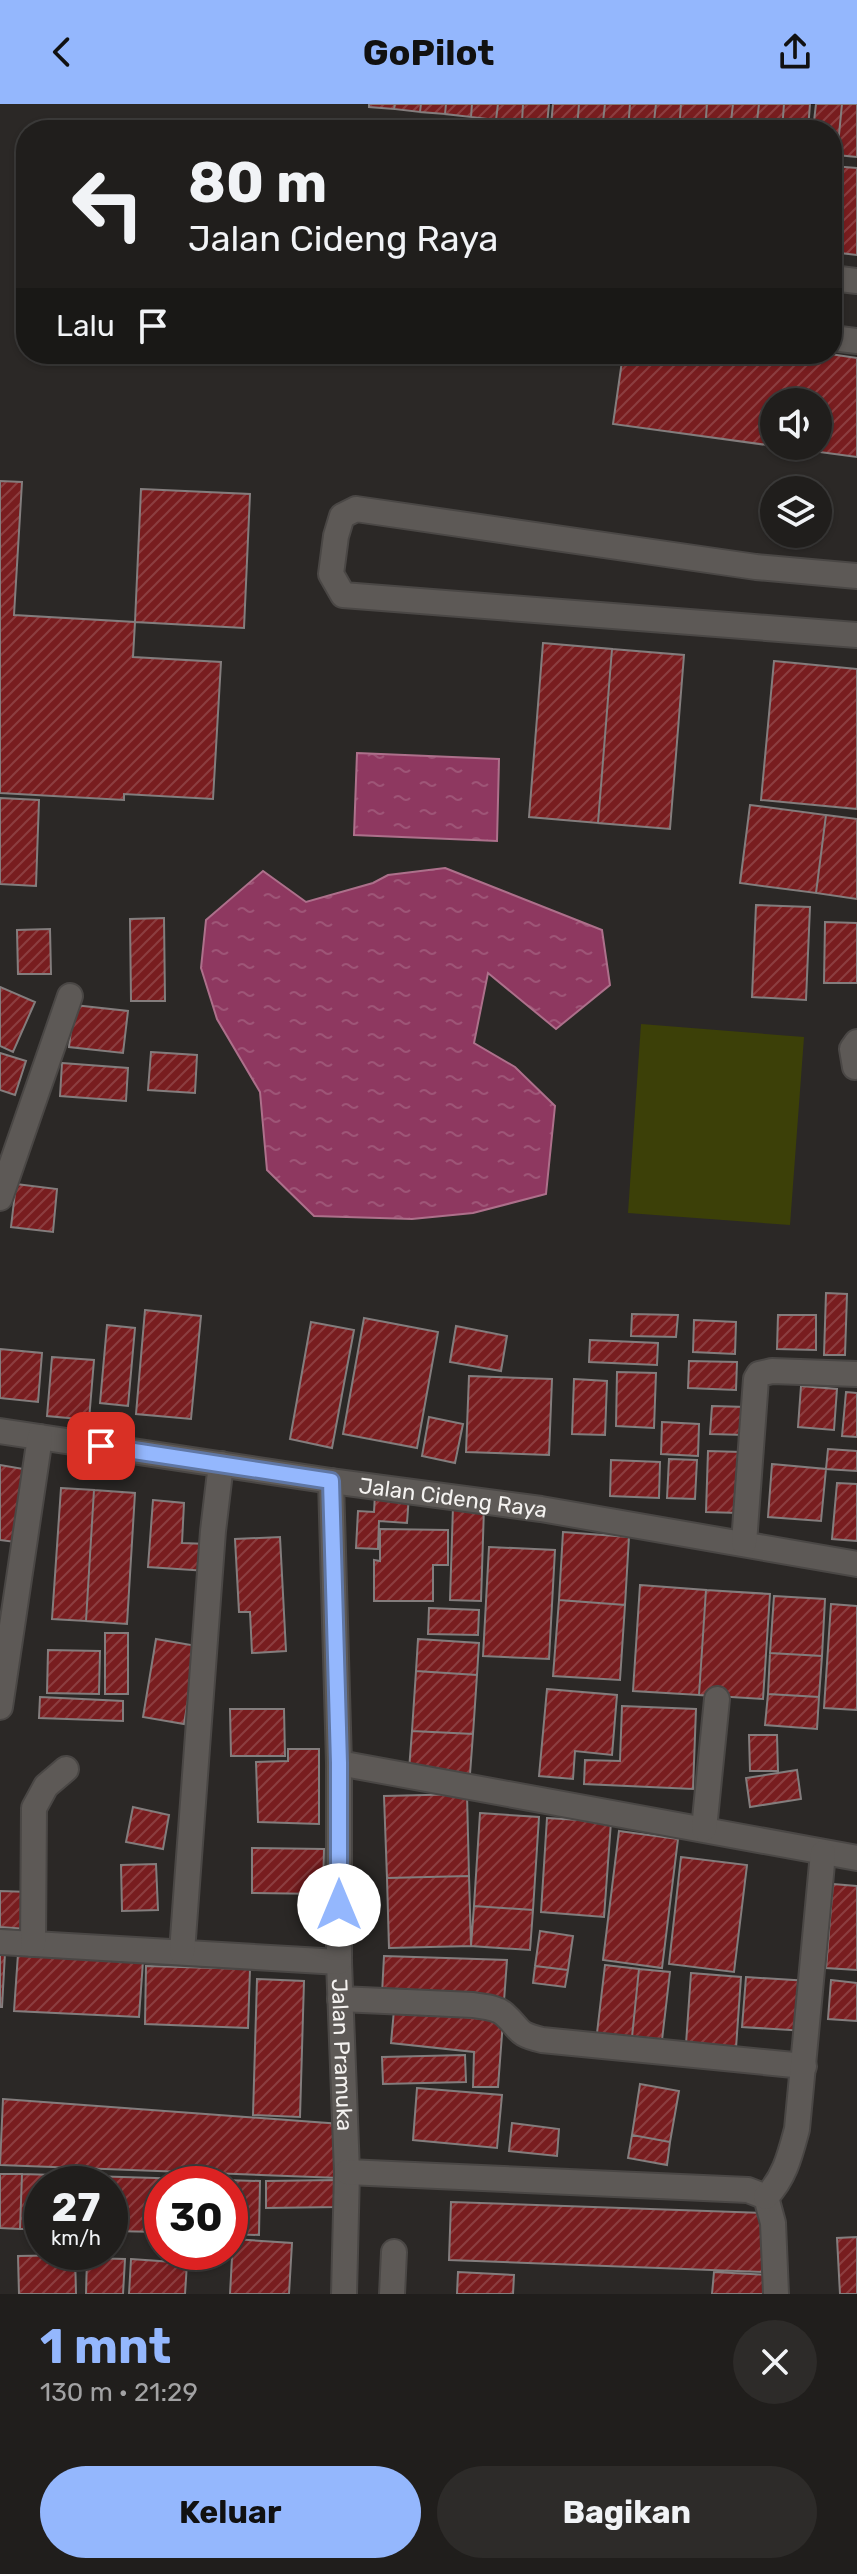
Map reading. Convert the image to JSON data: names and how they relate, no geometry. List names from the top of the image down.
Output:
{
  "streets": {
    "street": ["Jalan Cideng Raya", "Jalan Pramuka"]
  },
  "crossings": [
    ["Jalan Cideng Raya", "Jalan Pramuka"]
  ],
  "page": {
    "header": "GoPilot",
    "turn": ["80 m", "Jalan Cideng Raya"],
    "then": "Lalu",
    "speed": "27 km/h",
    "limit": "30",
    "heading": ["1 mnt", "130 m · 21:29"],
    "buttons": ["Keluar", "Bagikan"]
  }
}
